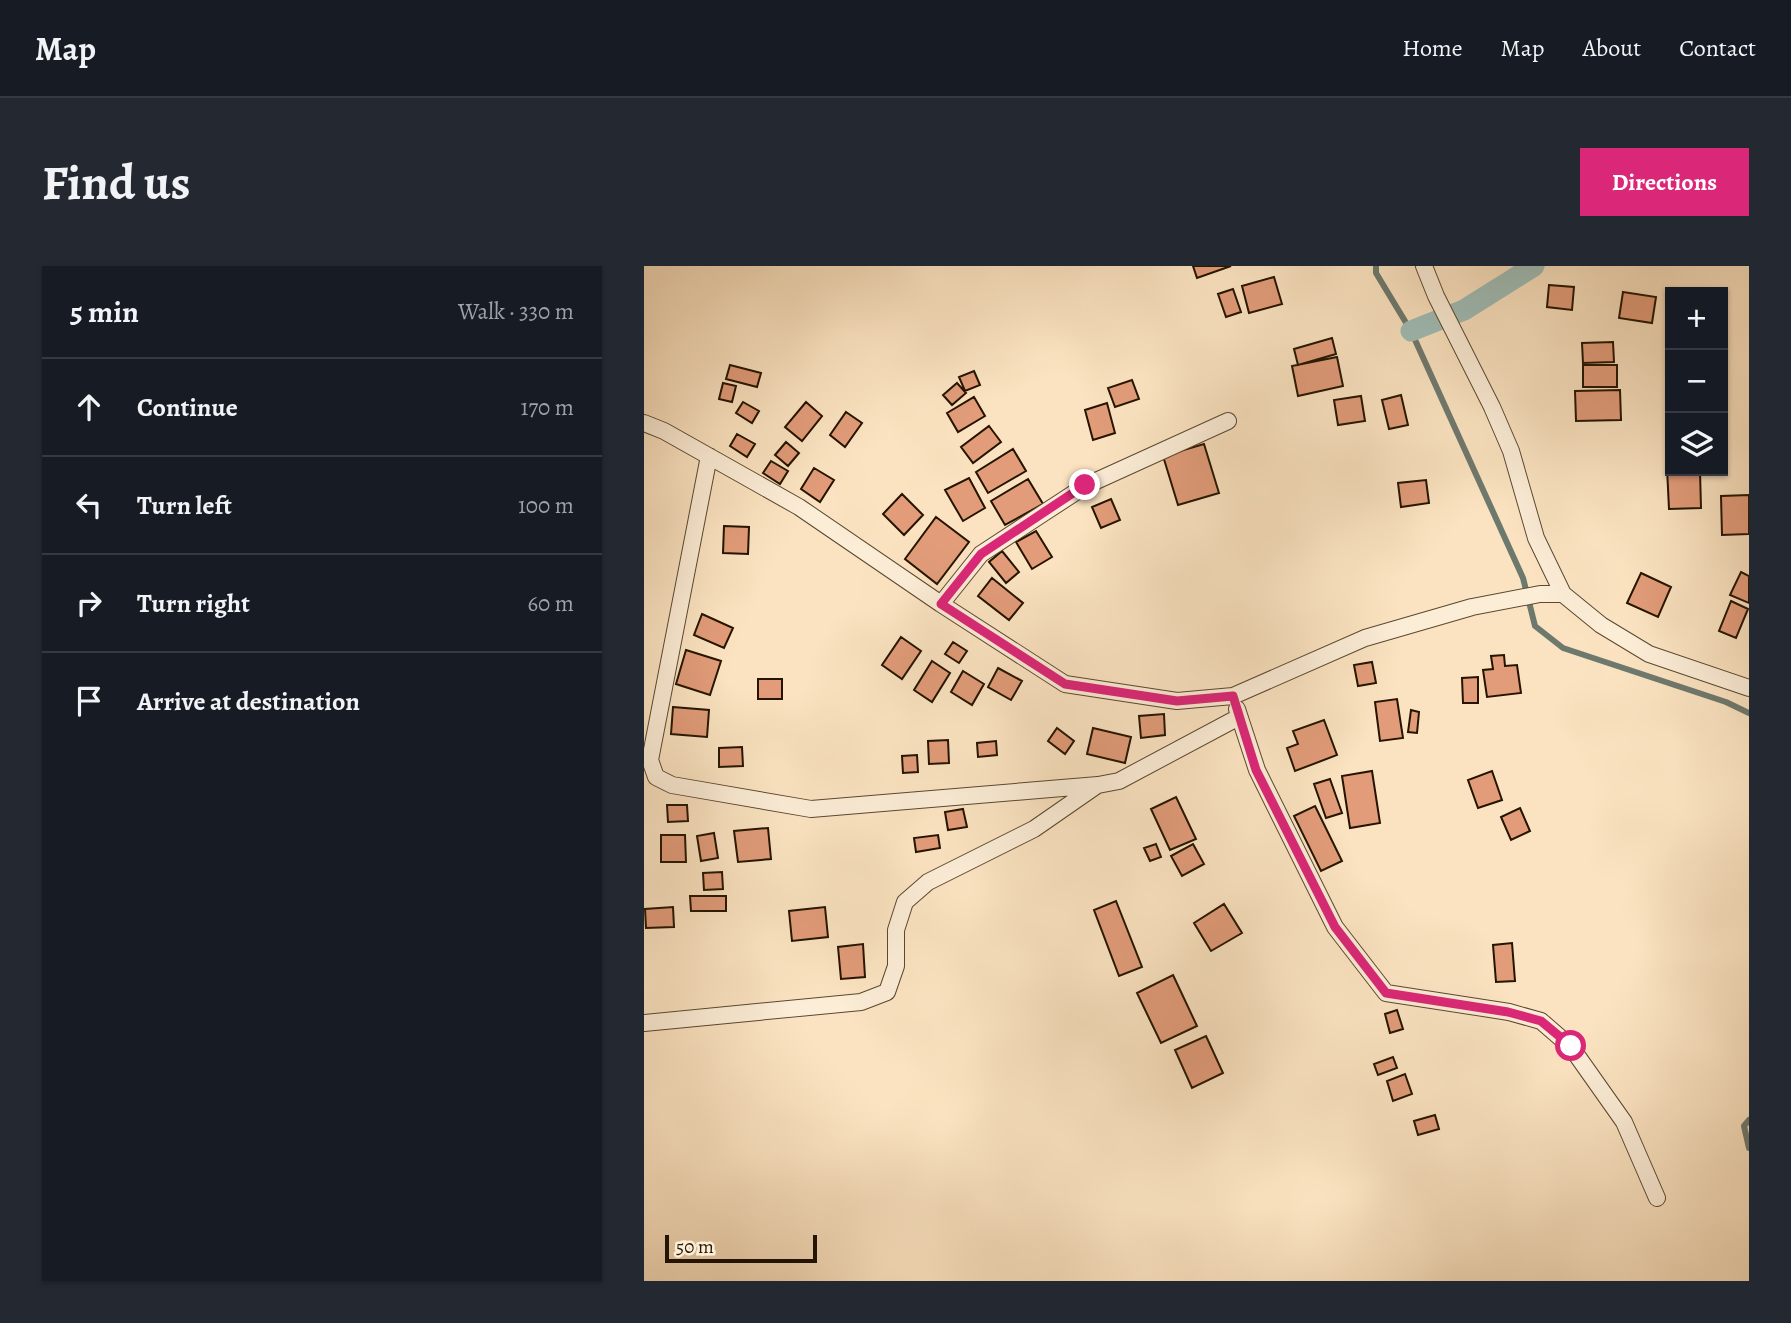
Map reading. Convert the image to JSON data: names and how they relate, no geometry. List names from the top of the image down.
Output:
{
  "scale_bar": "50 m",
  "page": {
    "header": "Map",
    "nav": [
      "Home",
      "Map",
      "About",
      "Contact"
    ],
    "buttons": "Directions",
    "title": "Find us",
    "heading": ["5 min", "Walk · 330 m"],
    "map_buttons": ["+", "−"],
    "list": [
      ["Continue", "170 m"],
      ["Turn left", "100 m"],
      ["Turn right", "60 m"],
      "Arrive at destination"
    ],
    "scale": "50 m"
  }
}
